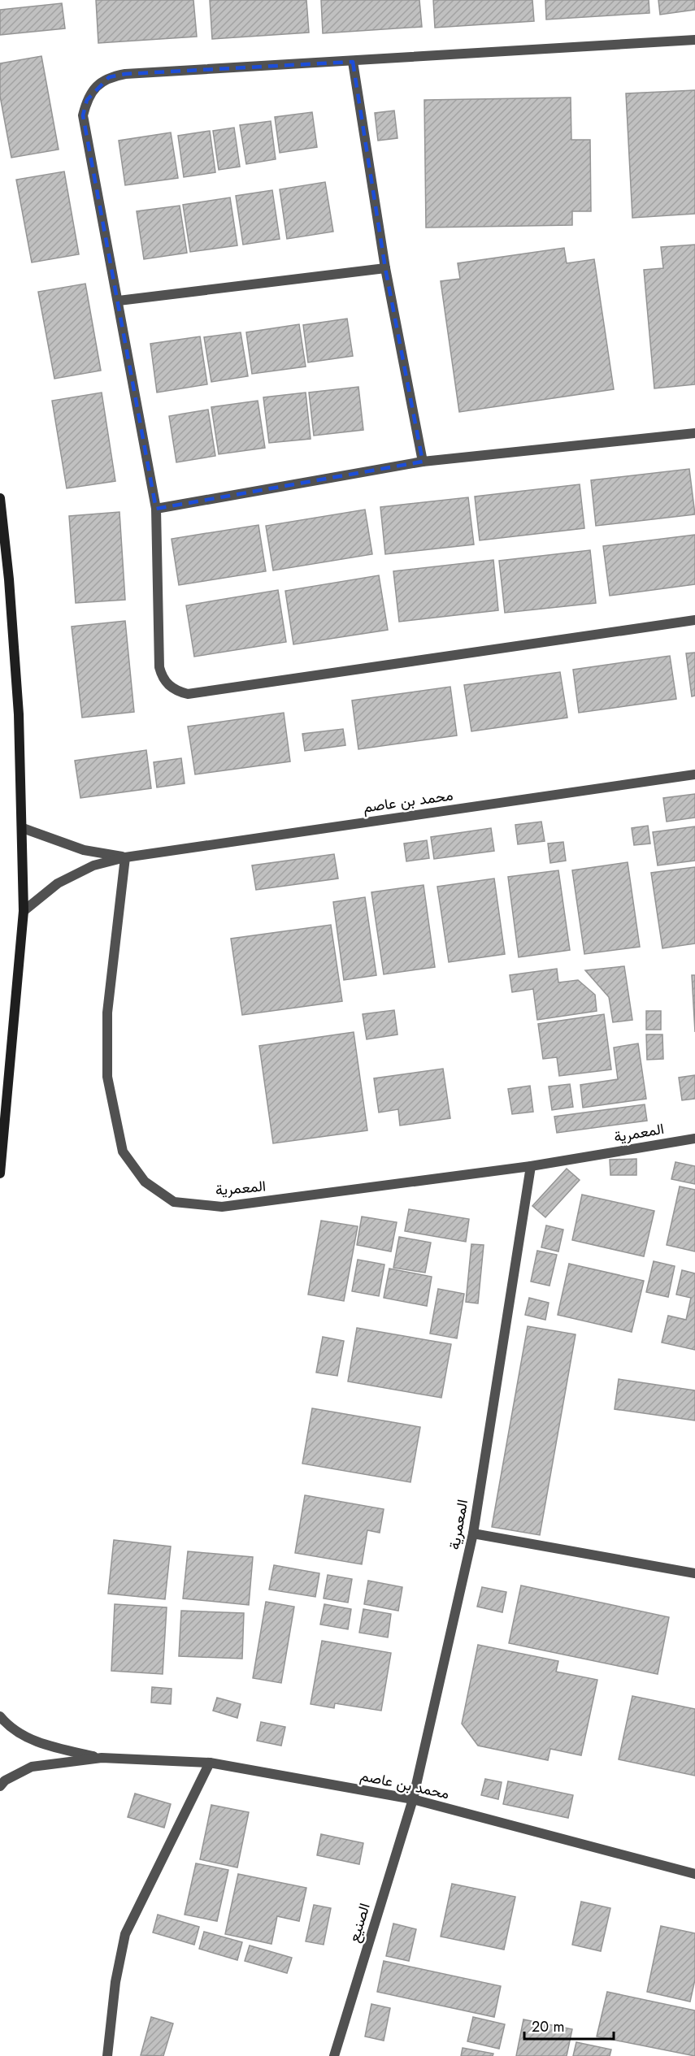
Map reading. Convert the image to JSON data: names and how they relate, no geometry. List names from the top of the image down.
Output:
{
  "streets": {
    "street": ["محمد بن عاصم", "المعمرية", "الصنيع"]
  },
  "crossings": [
    ["محمد بن عاصم", "المعمرية"],
    ["محمد بن عاصم", "الصنيع"],
    ["المعمرية", "الصنيع"]
  ],
  "scale_bar": "20 m"
}
